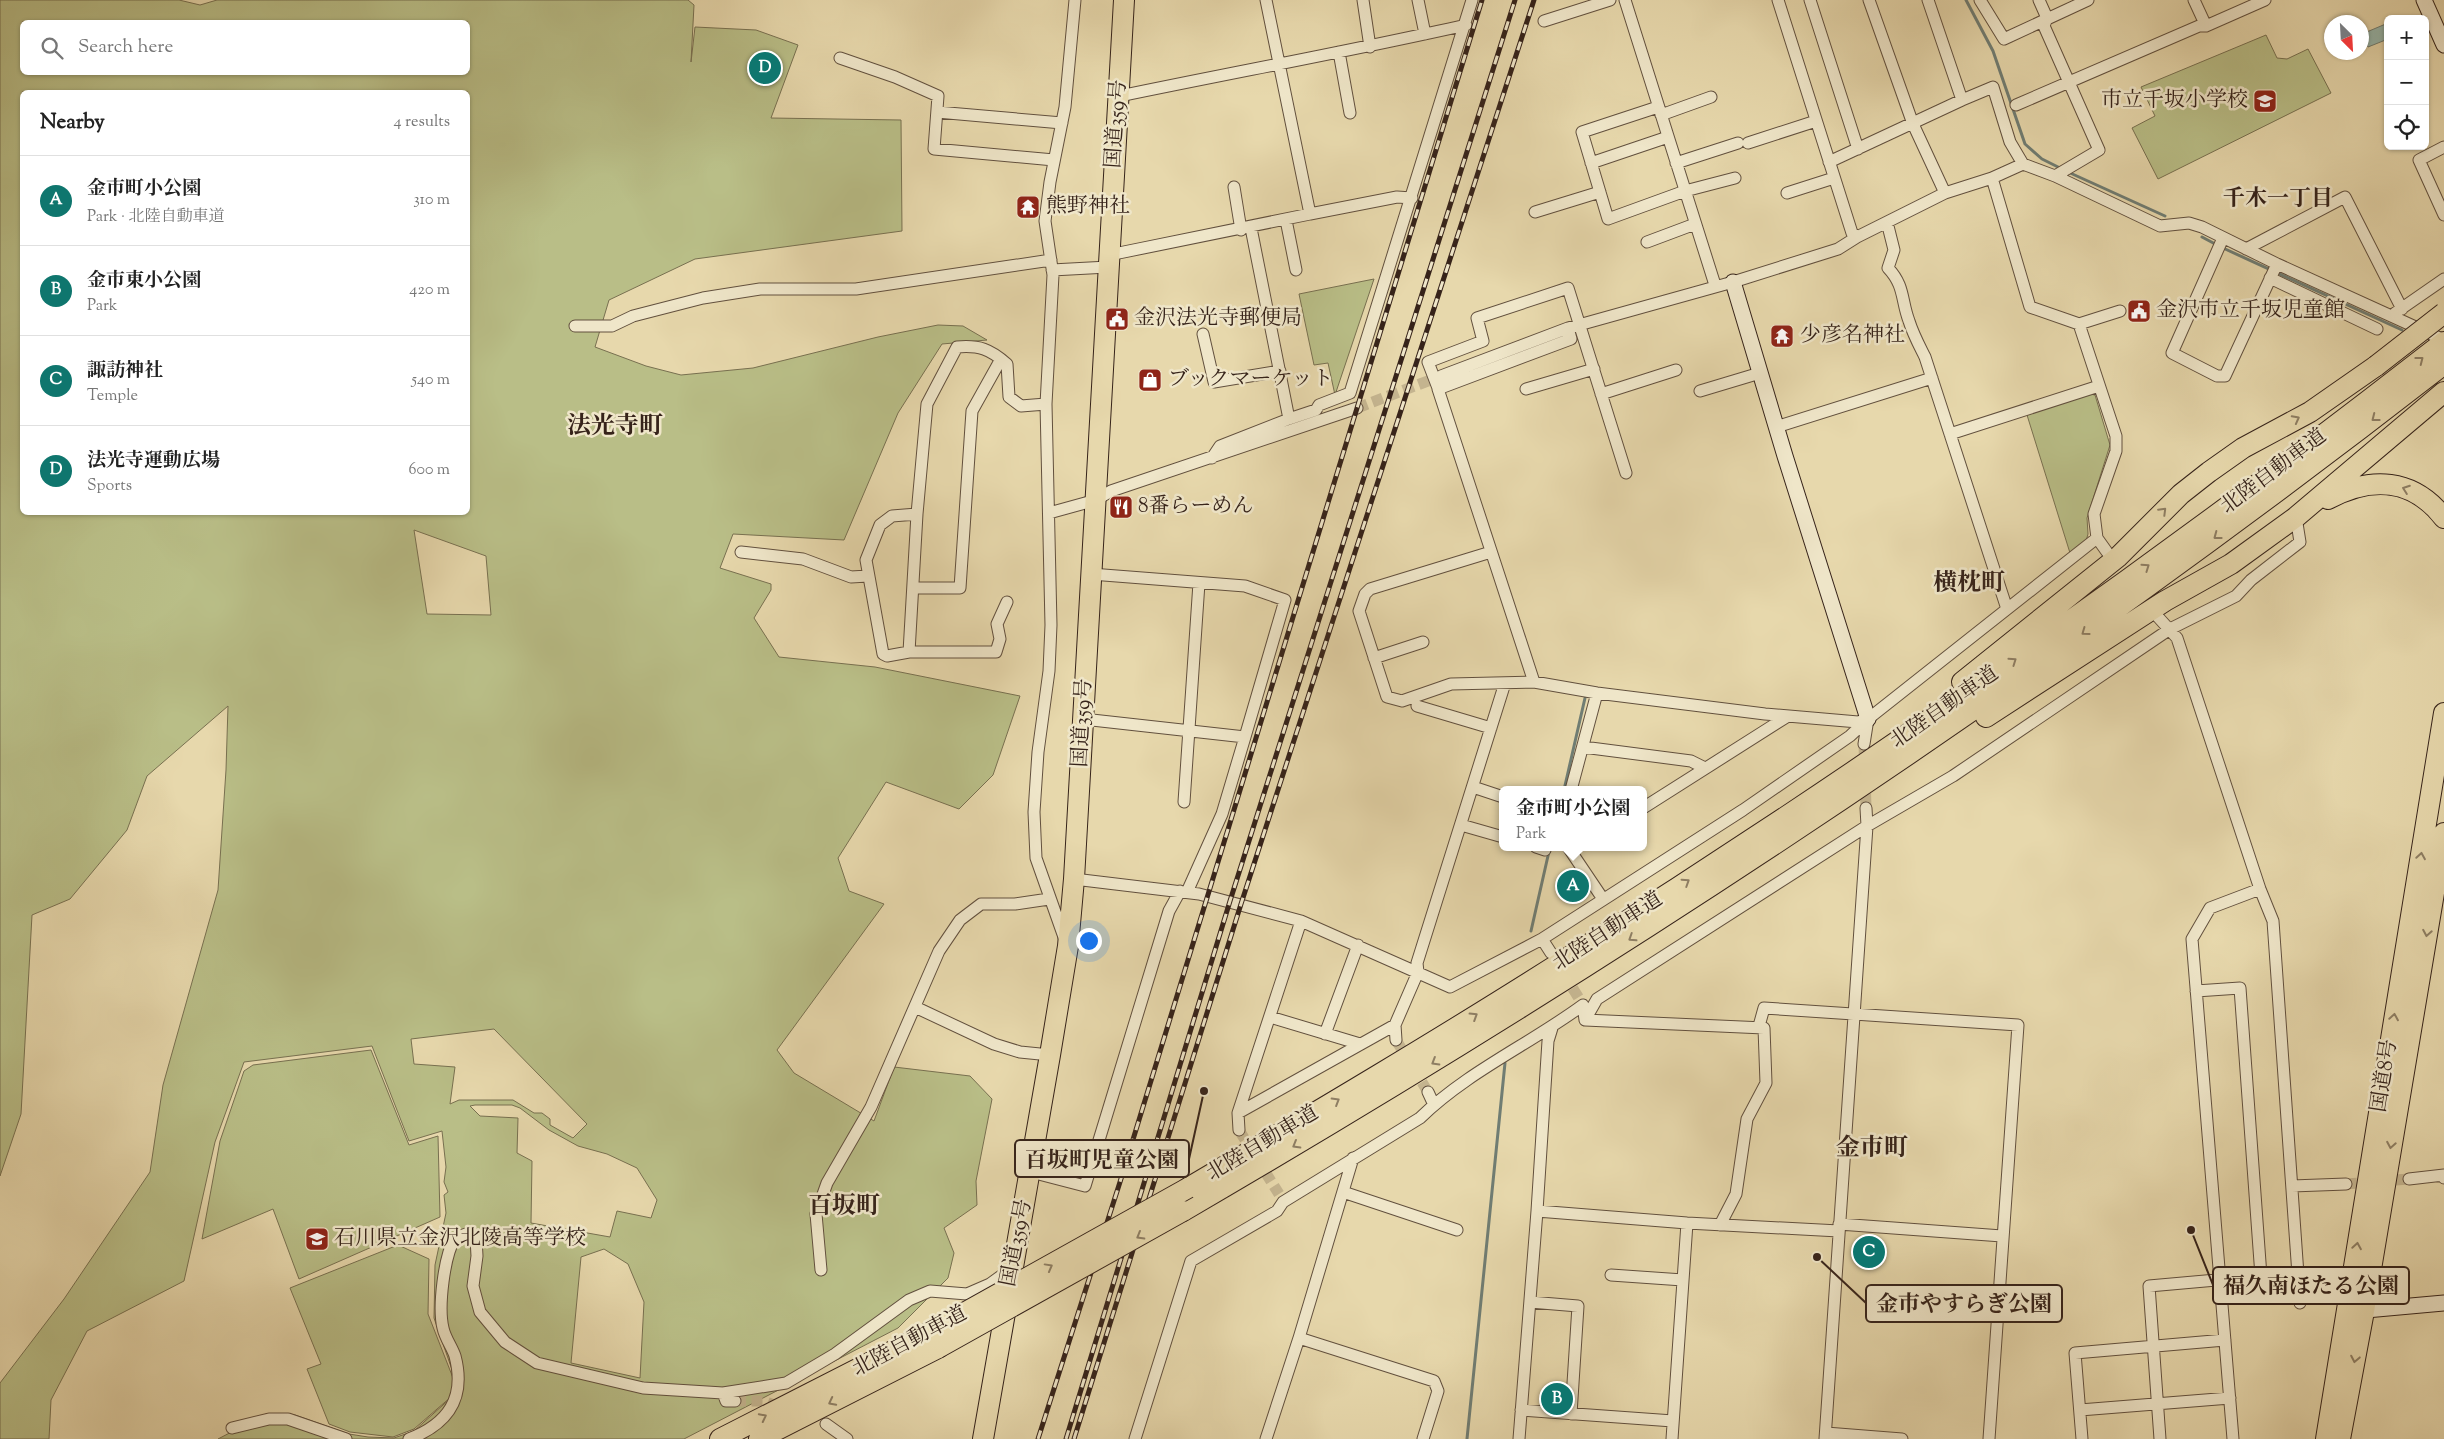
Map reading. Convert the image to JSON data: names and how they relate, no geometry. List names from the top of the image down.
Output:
{
  "streets": {
    "highway": ["国道359号", "北陸自動車道", "国道8号"]
  },
  "districts": [
    "千木一丁目",
    "法光寺町",
    "横枕町",
    "金市町",
    "百坂町"
  ],
  "places": {
    "school or university": ["市立千坂小学校", "石川県立金沢北陵高等学校"],
    "temple": ["熊野神社", "少彦名神社"],
    "public building": ["金沢市立千坂児童館", "金沢法光寺郵便局"],
    "shop": ["ブックマーケット"],
    "restaurant": ["8番らーめん"],
    "other": ["百坂町児童公園", "福久南ほたる公園", "金市やすらぎ公園"]
  },
  "north": "bottom right",
  "page": {
    "map_buttons": ["+", "−"],
    "search": "Search here",
    "pins": [
      "D",
      "A",
      "C",
      "B"
    ],
    "heading": ["Nearby", "4 results"],
    "list": [
      {
        "mark": "A",
        "name": "金市町小公園",
        "note": "Park · 北陸自動車道",
        "value": "310 m"
      },
      {
        "mark": "B",
        "name": "金市東小公園",
        "note": "Park",
        "value": "420 m"
      },
      {
        "mark": "C",
        "name": "諏訪神社",
        "note": "Temple",
        "value": "540 m"
      },
      {
        "mark": "D",
        "name": "法光寺運動広場",
        "note": "Sports",
        "value": "600 m"
      }
    ],
    "popup": ["金市町小公園", "Park"]
  }
}
